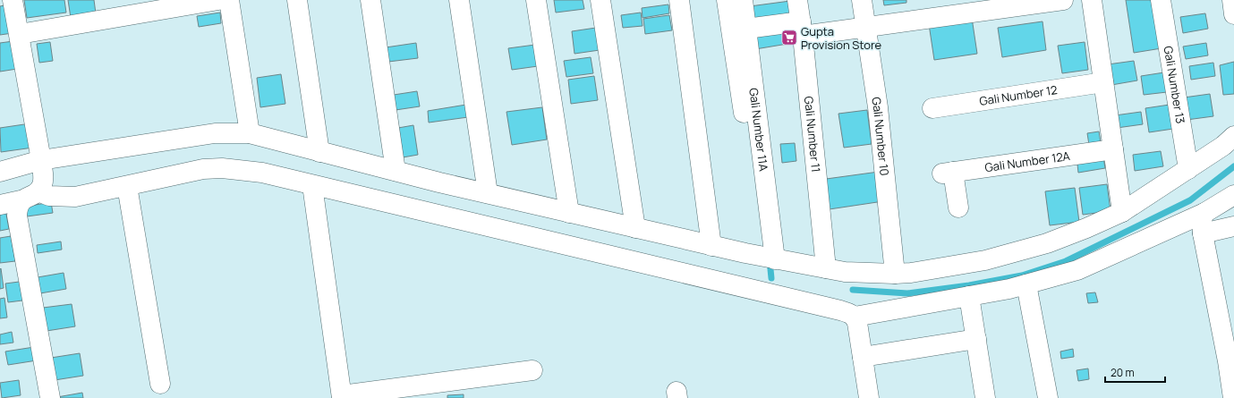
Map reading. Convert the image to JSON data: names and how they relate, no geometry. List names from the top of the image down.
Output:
{
  "streets": {
    "street": [
      "Gali Number 13",
      "Gali Number 12",
      "Gali Number 11A",
      "Gali Number 11",
      "Gali Number 10",
      "Gali Number 12A"
    ]
  },
  "places": {
    "supermarket": ["Gupta Provision Store"]
  },
  "scale_bar": "20 m"
}
